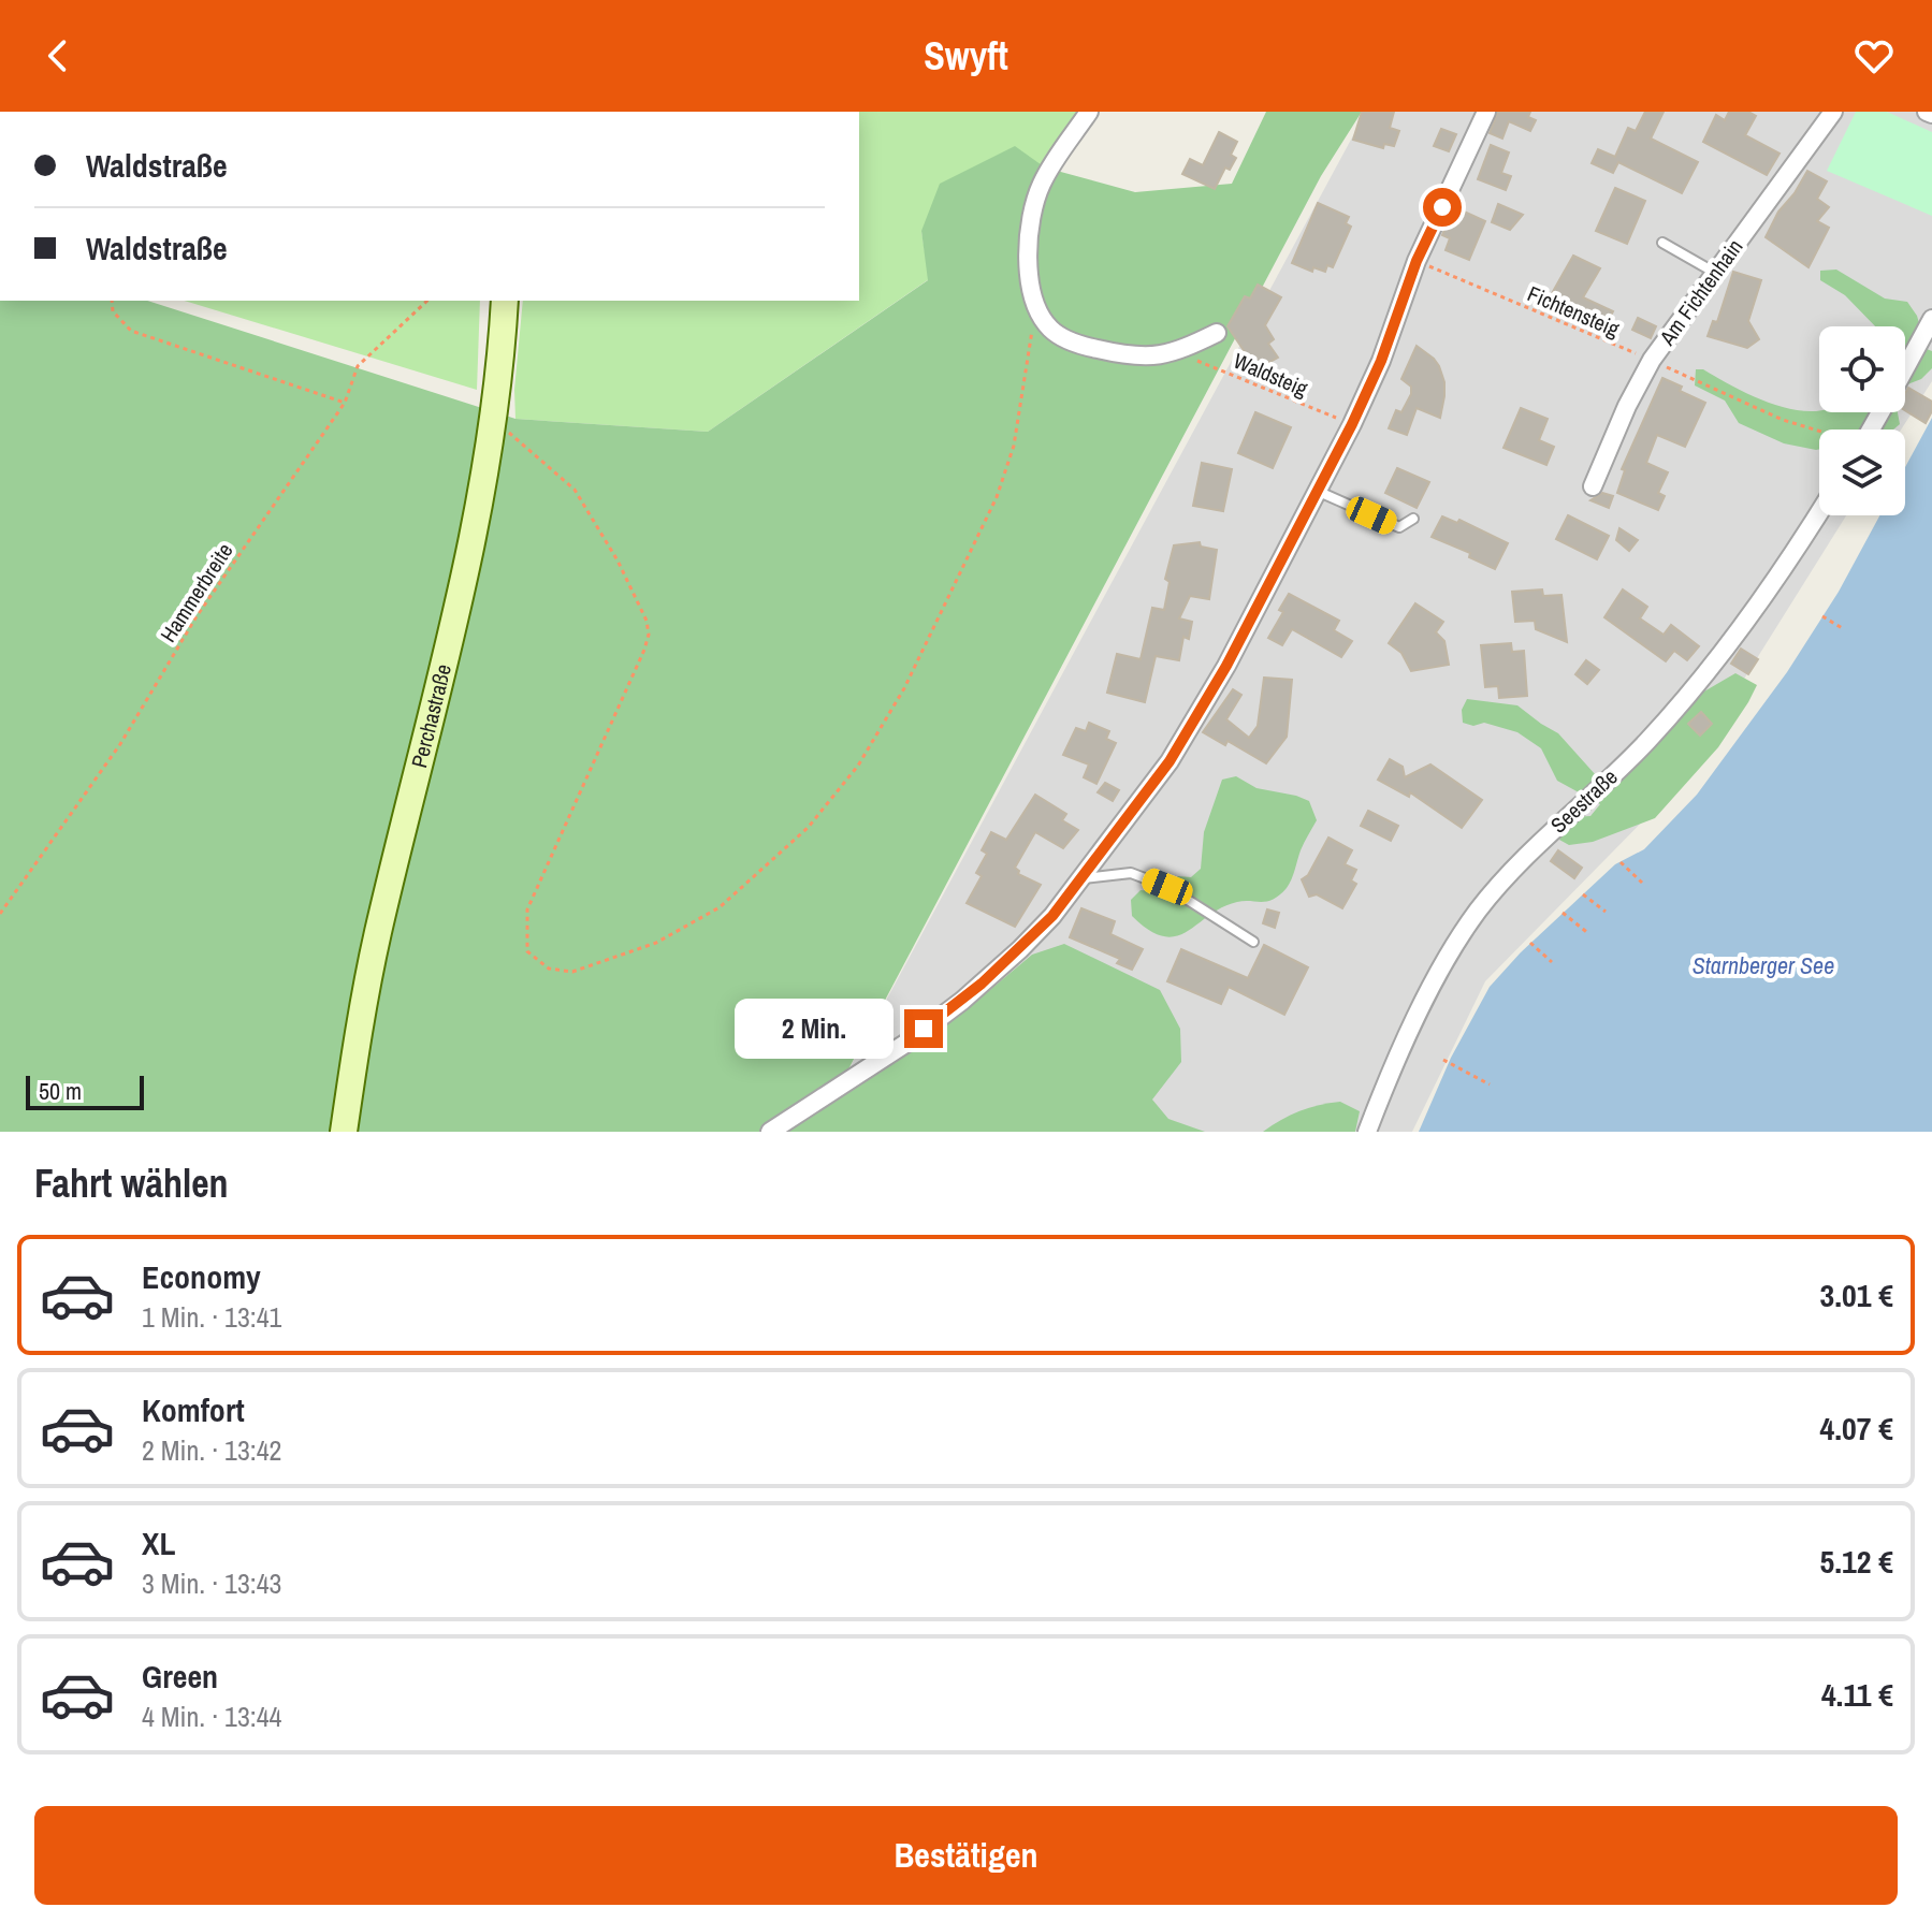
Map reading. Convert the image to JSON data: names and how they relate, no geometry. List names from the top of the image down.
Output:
{
  "streets": {
    "main road": ["Perchastraße"],
    "street": ["Am Fichtenhain", "Seestraße"],
    "path": ["Fichtensteig", "Waldsteig", "Hammerbreite"]
  },
  "crossings": [
    ["Am Fichtenhain", "Fichtensteig"]
  ],
  "water": ["Starnberger See"],
  "scale_bar": "50 m",
  "page": {
    "header": "Swyft",
    "banner": ["Waldstraße", "Waldstraße"],
    "bubble": "2 Min.",
    "scale": "50 m",
    "heading": "Fahrt wählen",
    "list": [
      {
        "name": "Economy",
        "note": "1 Min. · 13:41",
        "value": "3.01 €"
      },
      {
        "name": "Komfort",
        "note": "2 Min. · 13:42",
        "value": "4.07 €"
      },
      {
        "name": "XL",
        "note": "3 Min. · 13:43",
        "value": "5.12 €"
      },
      {
        "name": "Green",
        "note": "4 Min. · 13:44",
        "value": "4.11 €"
      }
    ],
    "buttons": "Bestätigen"
  }
}
